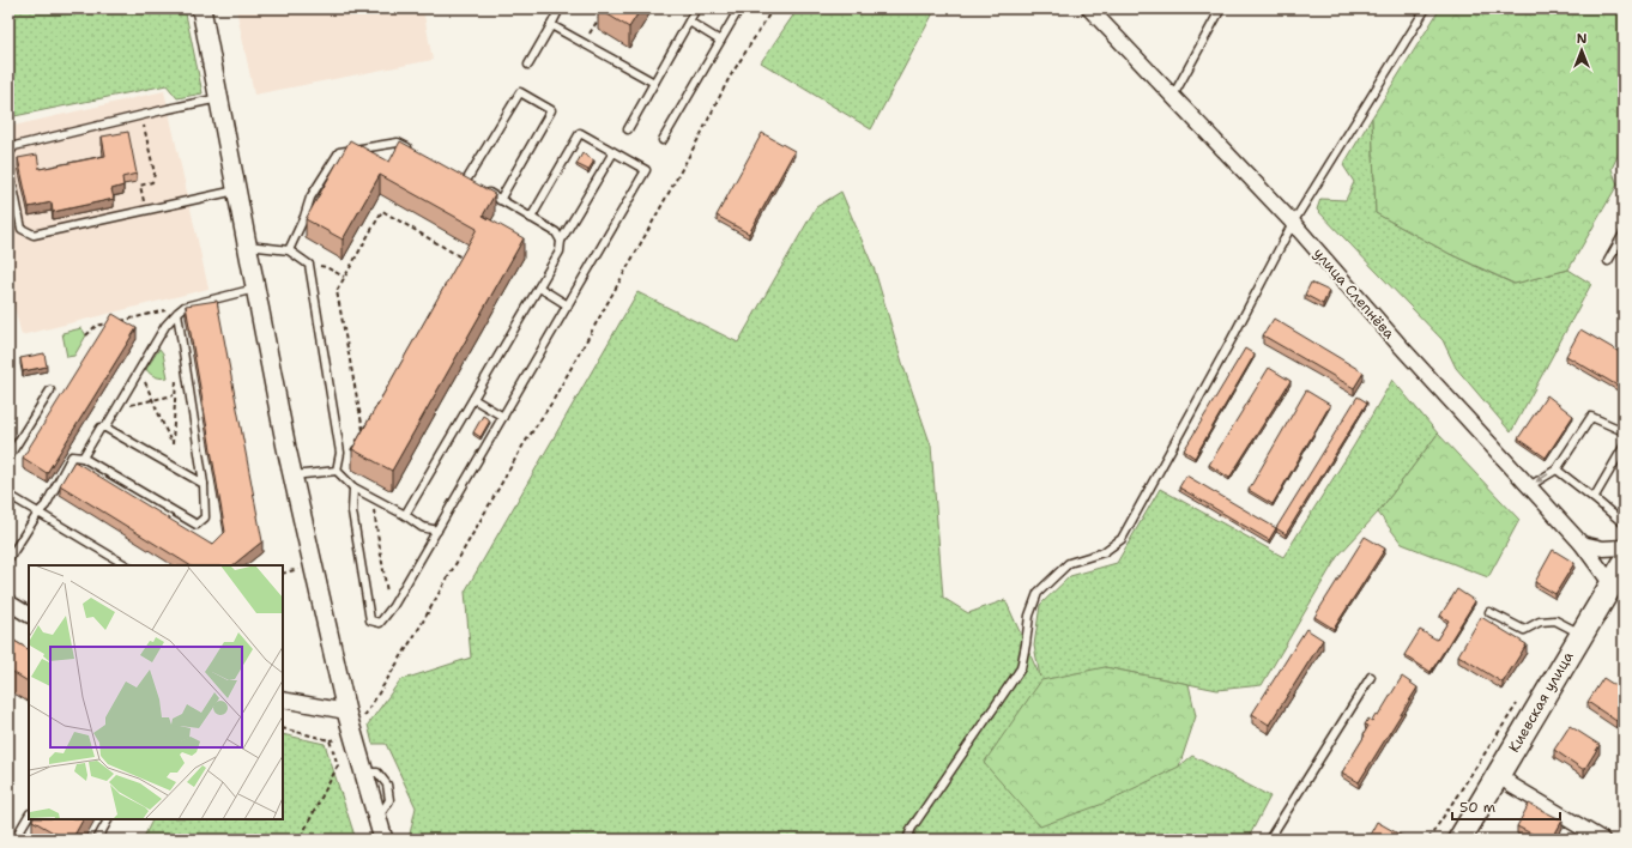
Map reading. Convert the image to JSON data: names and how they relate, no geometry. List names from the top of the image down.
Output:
{
  "streets": {
    "main road": ["Киевская улица"],
    "street": ["улица Слепнёва"]
  },
  "crossings": [
    ["улица Слепнёва", "Киевская улица"]
  ],
  "scale_bar": "50 m",
  "north": "top"
}
